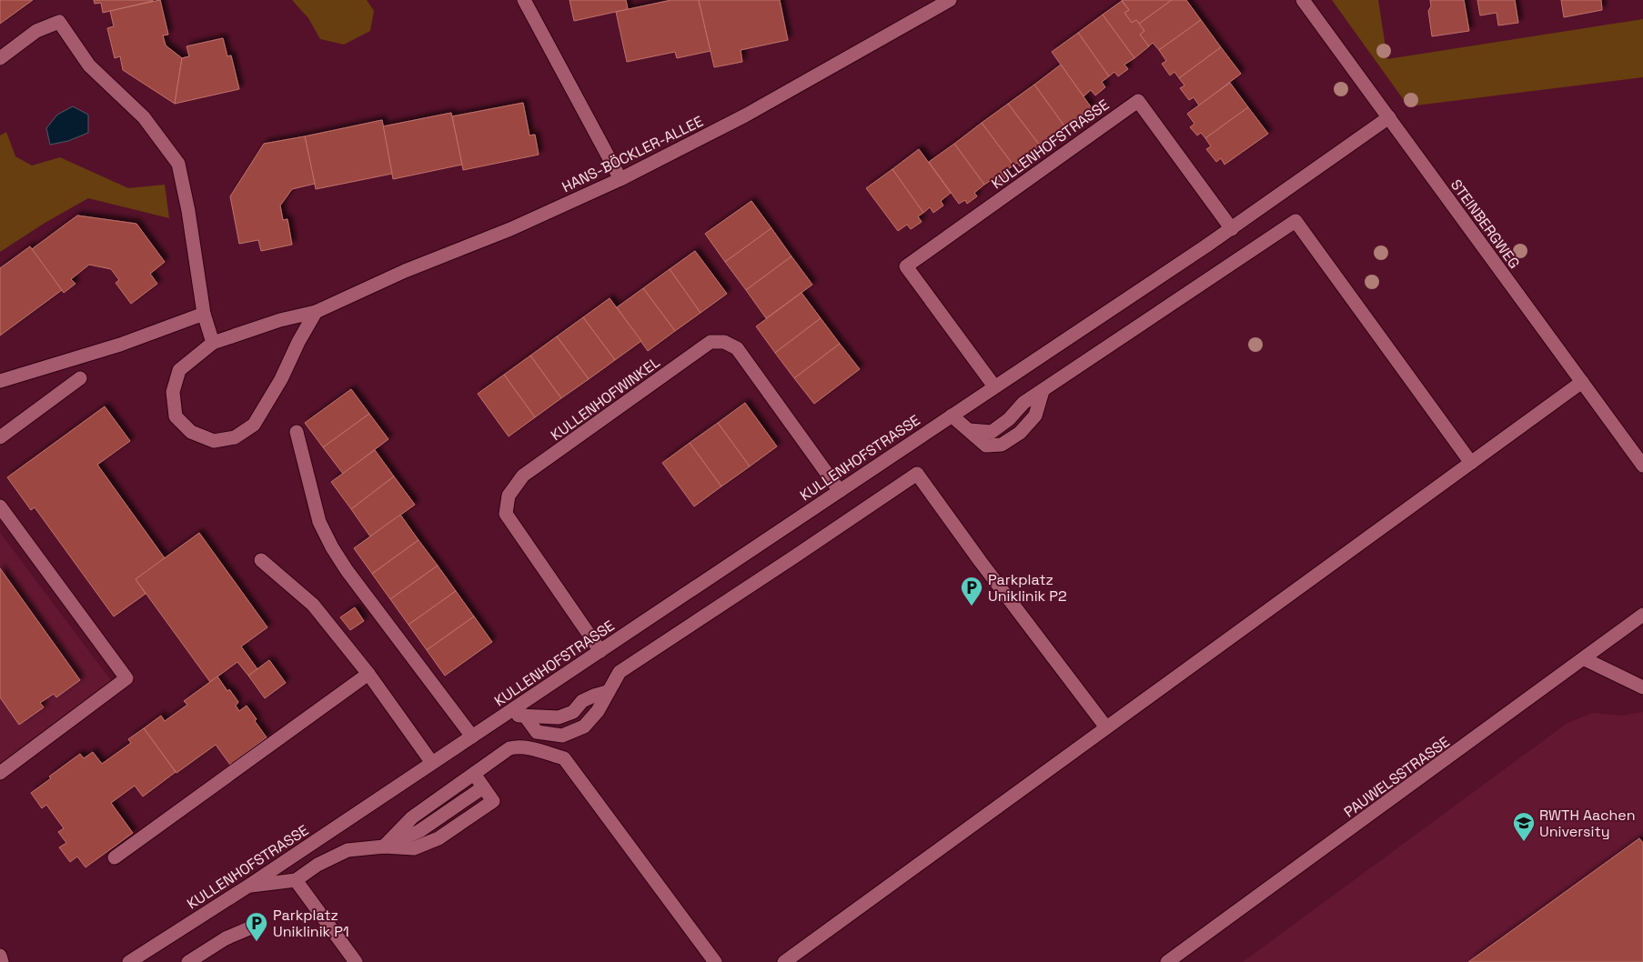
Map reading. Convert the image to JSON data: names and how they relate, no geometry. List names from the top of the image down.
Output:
{
  "streets": {
    "street": [
      "KULLENHOFSTRASSE",
      "HANS-BÖCKLER-ALLEE",
      "STEINBERGWEG",
      "KULLENHOFWINKEL",
      "PAUWELSSTRASSE"
    ]
  },
  "crossings": [
    ["KULLENHOFSTRASSE", "STEINBERGWEG"],
    ["KULLENHOFSTRASSE", "KULLENHOFWINKEL"]
  ],
  "places": {
    "parking": ["Parkplatz Uniklinik P2", "Parkplatz Uniklinik P1"],
    "school or university": ["RWTH Aachen University"]
  }
}
